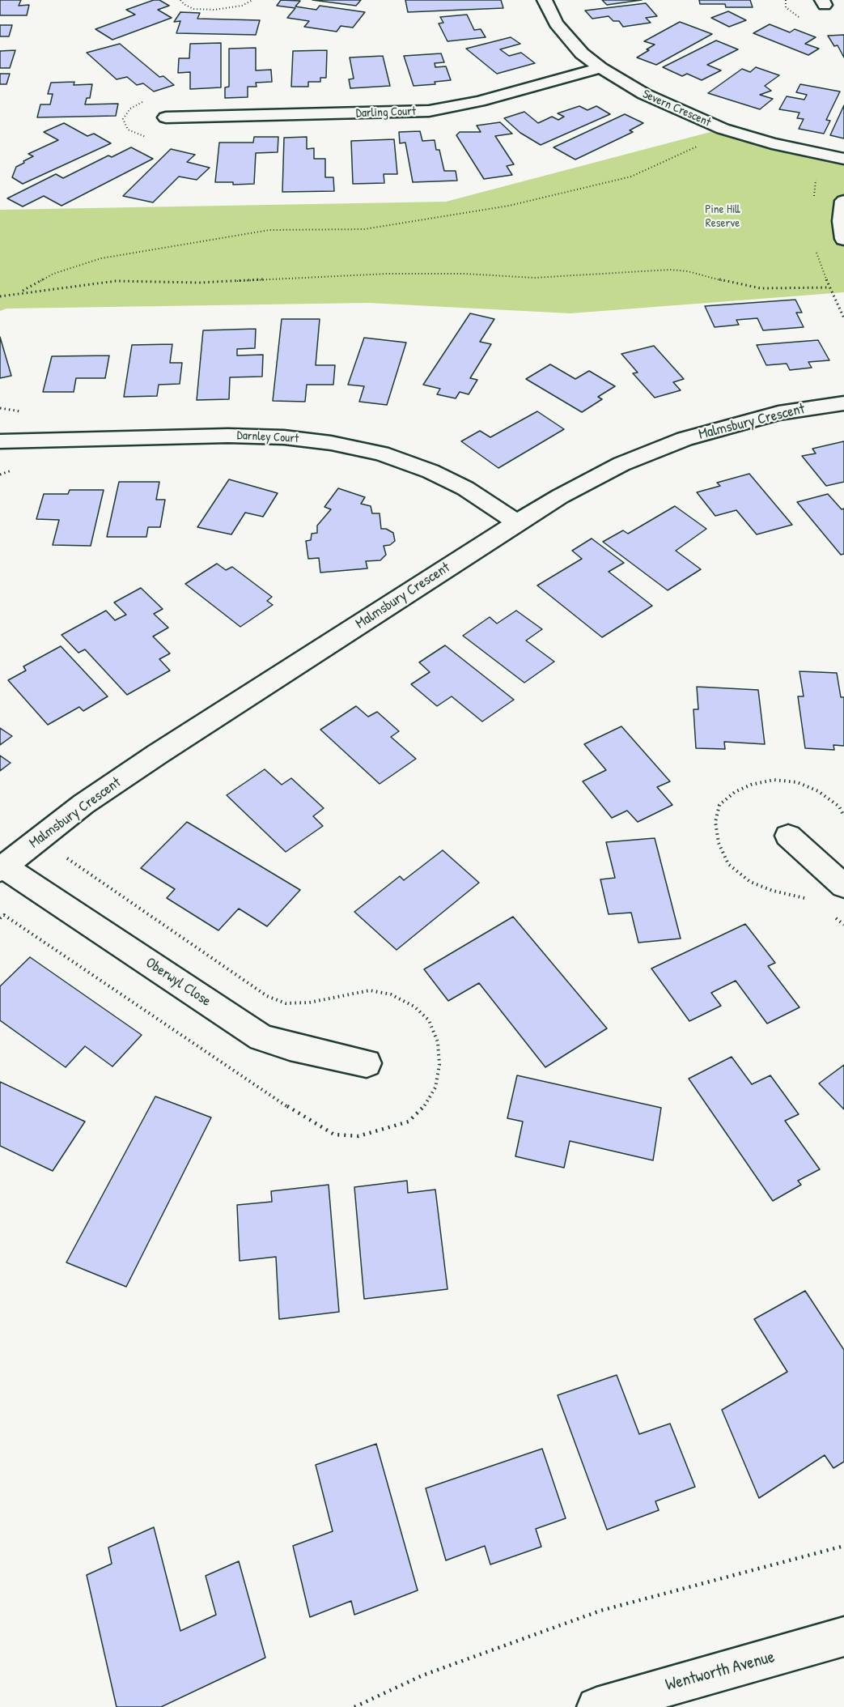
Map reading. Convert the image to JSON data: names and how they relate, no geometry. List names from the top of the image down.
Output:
{
  "streets": {
    "street": [
      "Severn Crescent",
      "Darling Court",
      "Malmsbury Crescent",
      "Darnley Court",
      "Oberwyl Close",
      "Wentworth Avenue"
    ]
  },
  "crossings": [
    ["Severn Crescent", "Darling Court"],
    ["Malmsbury Crescent", "Darnley Court"],
    ["Malmsbury Crescent", "Oberwyl Close"]
  ],
  "parks": ["Pine Hill Reserve"]
}
